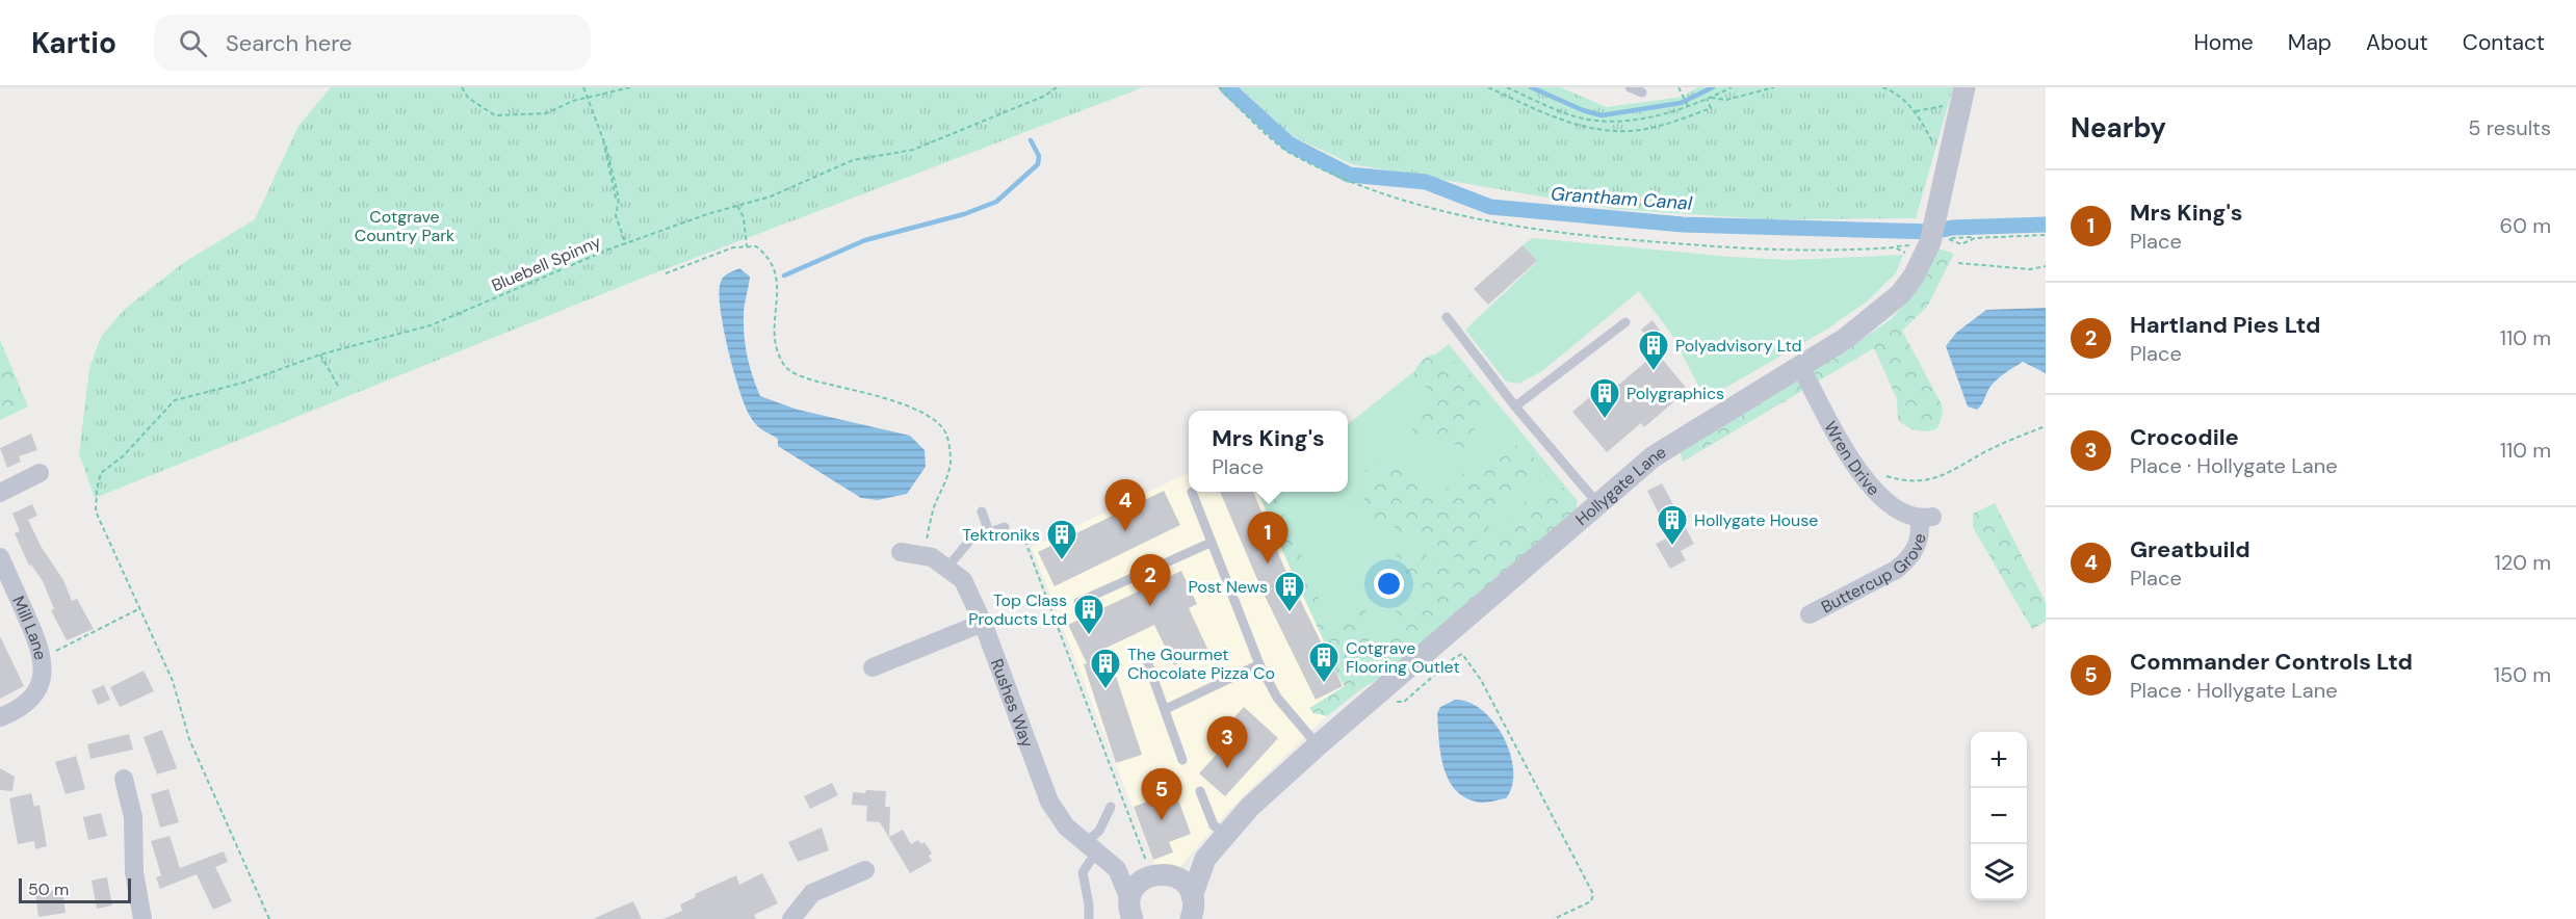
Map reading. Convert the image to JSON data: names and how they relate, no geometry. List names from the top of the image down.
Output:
{
  "streets": {
    "street": [
      "Wren Drive",
      "Hollygate Lane",
      "Buttercup Grove",
      "Mill Lane",
      "Rushes Way"
    ],
    "path": ["Bluebell Spinny"]
  },
  "crossings": [
    ["Wren Drive", "Hollygate Lane"],
    ["Wren Drive", "Buttercup Grove"]
  ],
  "water": ["Grantham Canal"],
  "parks": ["Cotgrave Country Park"],
  "places": {
    "building": [
      "Polyadvisory Ltd",
      "Polygraphics",
      "Hollygate House",
      "Tektroniks",
      "Post News",
      "Top Class Products Ltd",
      "Cotgrave Flooring Outlet",
      "The Gourmet Chocolate Pizza Co"
    ]
  },
  "scale_bar": "50 m",
  "page": {
    "header": "Kartio",
    "search": "Search here",
    "nav": [
      "Home",
      "Map",
      "About",
      "Contact"
    ],
    "heading": ["Nearby", "5 results"],
    "list": [
      {
        "mark": "1",
        "name": "Mrs King's",
        "note": "Place",
        "value": "60 m"
      },
      {
        "mark": "2",
        "name": "Hartland Pies Ltd",
        "note": "Place",
        "value": "110 m"
      },
      {
        "mark": "3",
        "name": "Crocodile",
        "note": "Place · Hollygate Lane",
        "value": "110 m"
      },
      {
        "mark": "4",
        "name": "Greatbuild",
        "note": "Place",
        "value": "120 m"
      },
      {
        "mark": "5",
        "name": "Commander Controls Ltd",
        "note": "Place · Hollygate Lane",
        "value": "150 m"
      }
    ],
    "popup": ["Mrs King's", "Place"],
    "pins": [
      "4",
      "1",
      "2",
      "3",
      "5"
    ],
    "map_buttons": ["+", "−"],
    "scale": "50 m"
  }
}
